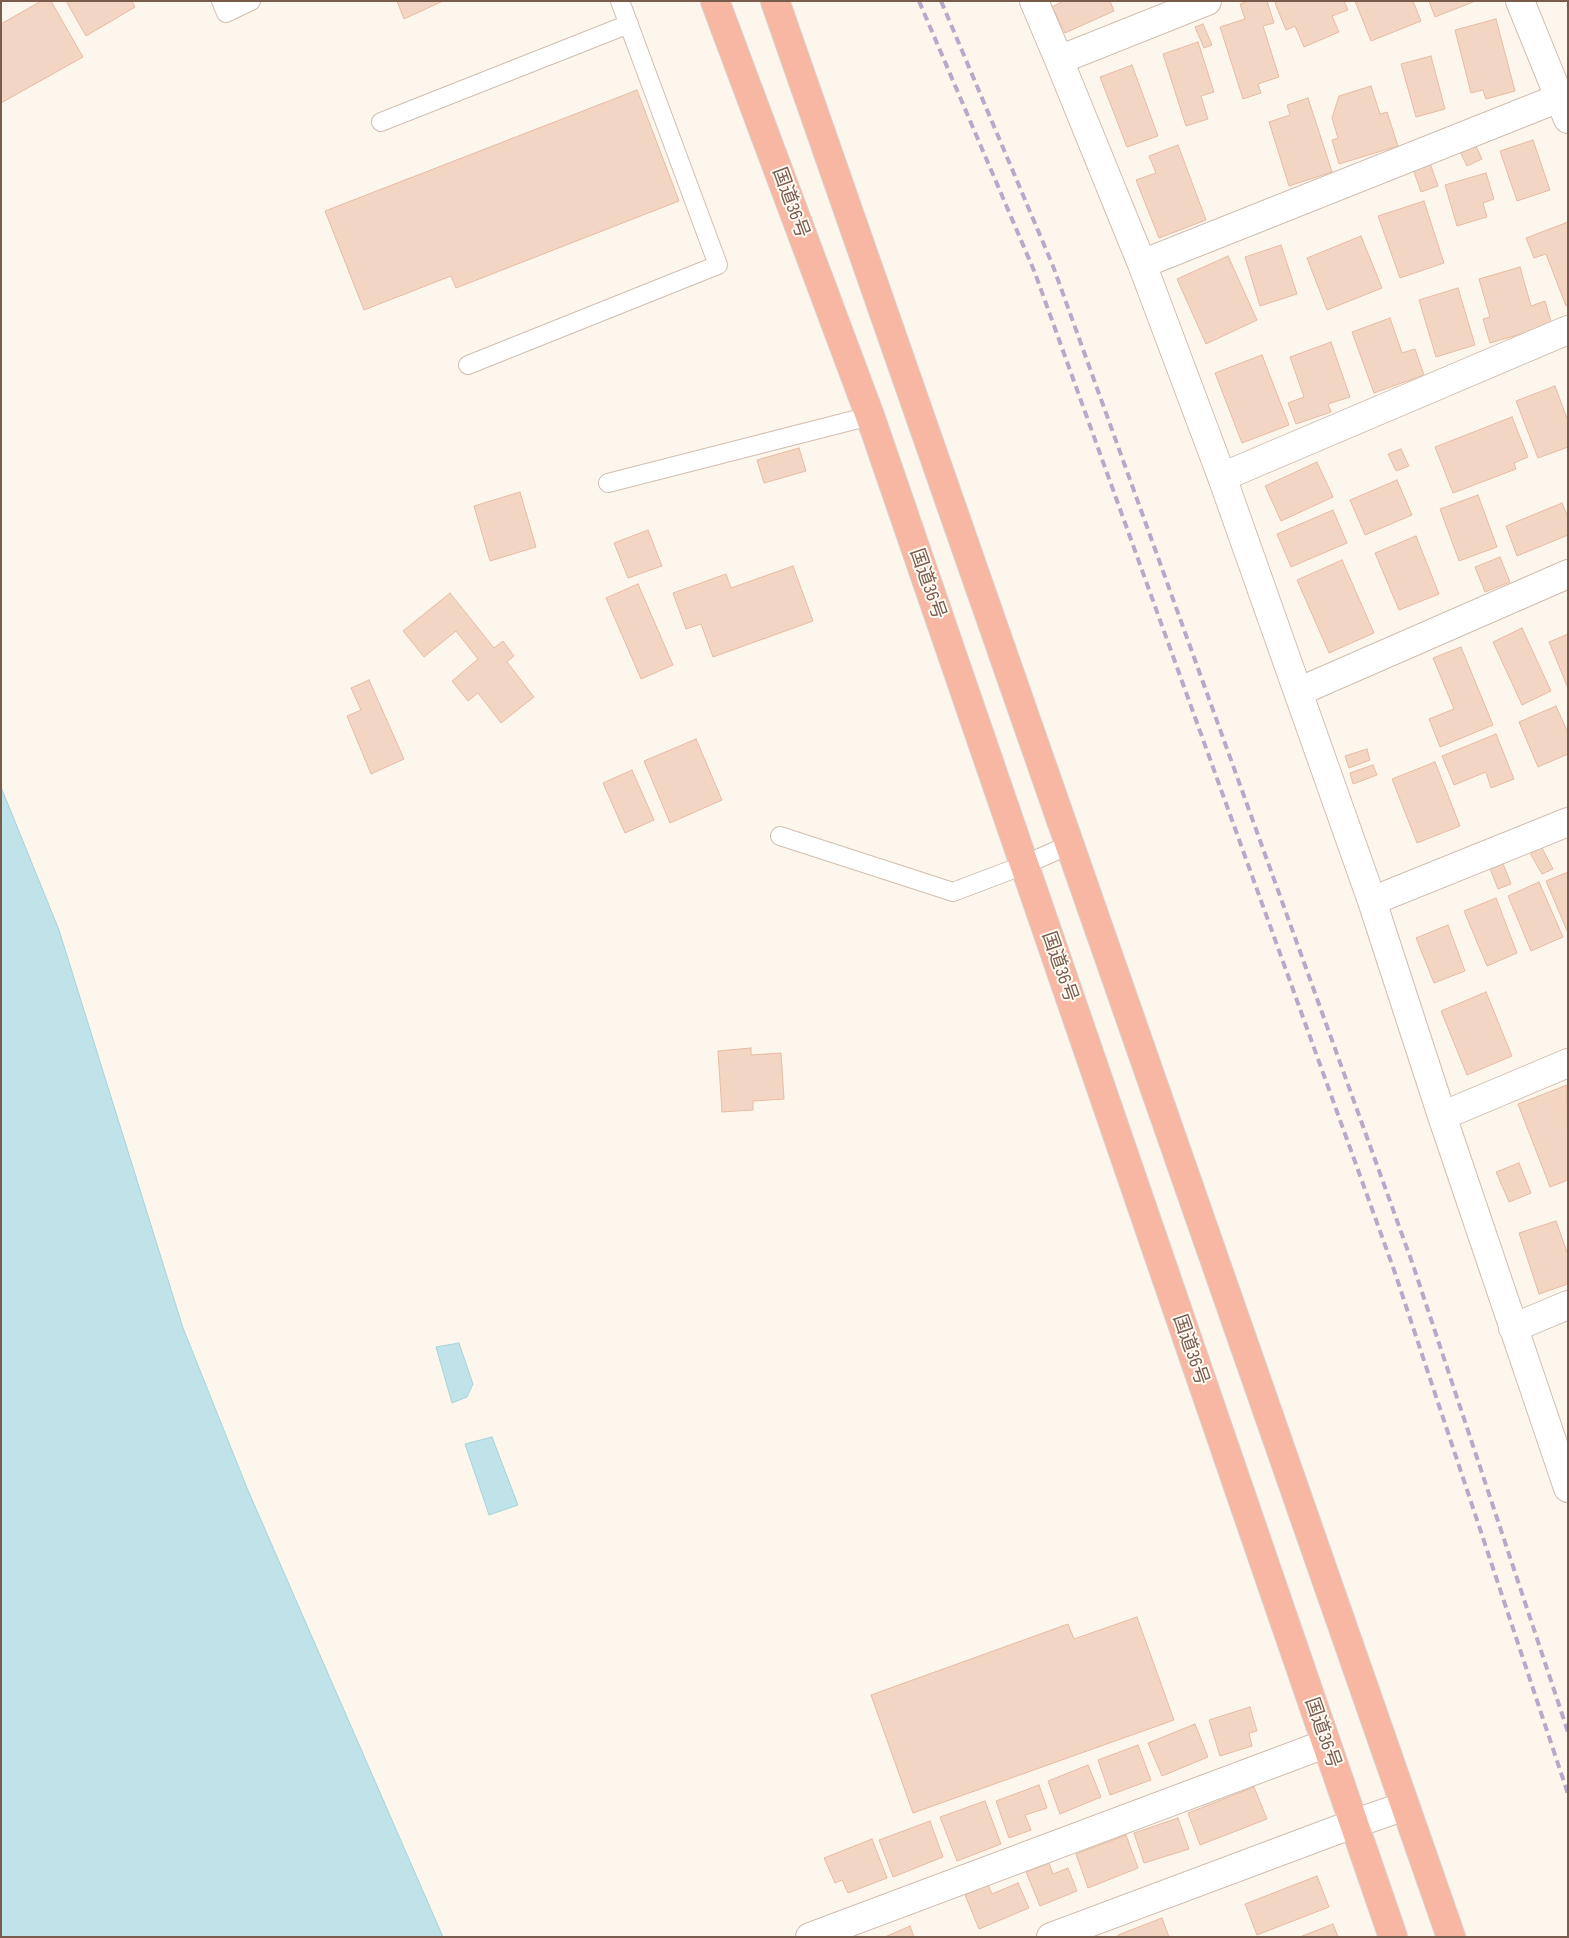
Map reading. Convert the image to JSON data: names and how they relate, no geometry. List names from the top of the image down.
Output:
{
  "streets": {
    "highway": ["国道36号"]
  }
}
